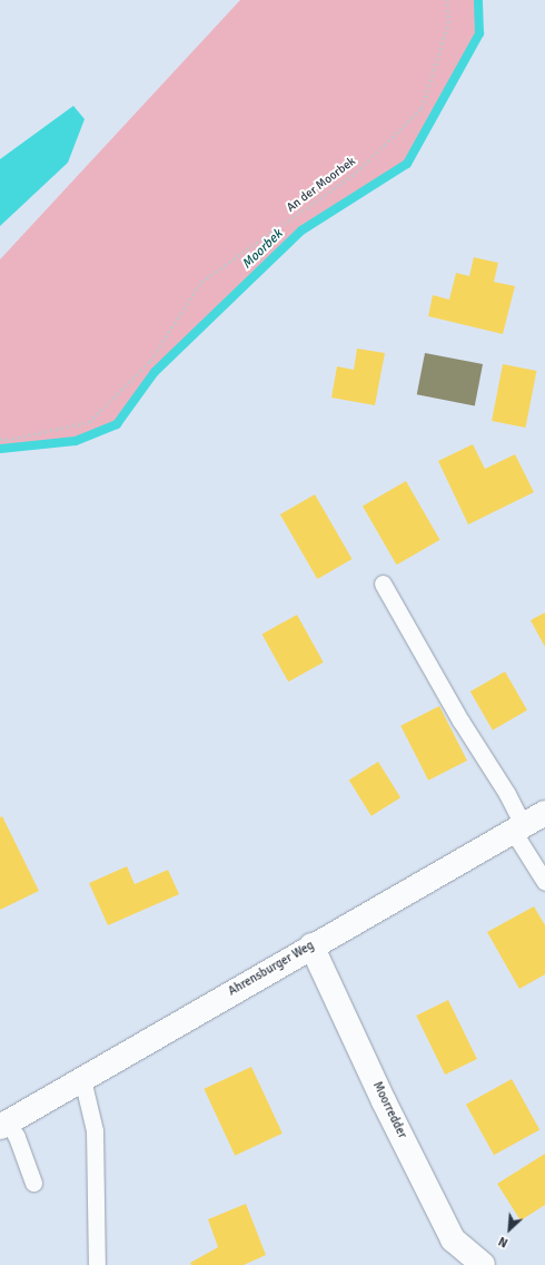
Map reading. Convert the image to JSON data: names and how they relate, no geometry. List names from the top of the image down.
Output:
{
  "streets": {
    "street": ["Ahrensburger Weg", "Moorredder"],
    "path": ["An der Moorbek"]
  },
  "crossings": [
    ["Ahrensburger Weg", "Moorredder"]
  ],
  "water": ["Moorbek"],
  "north": "bottom left"
}
